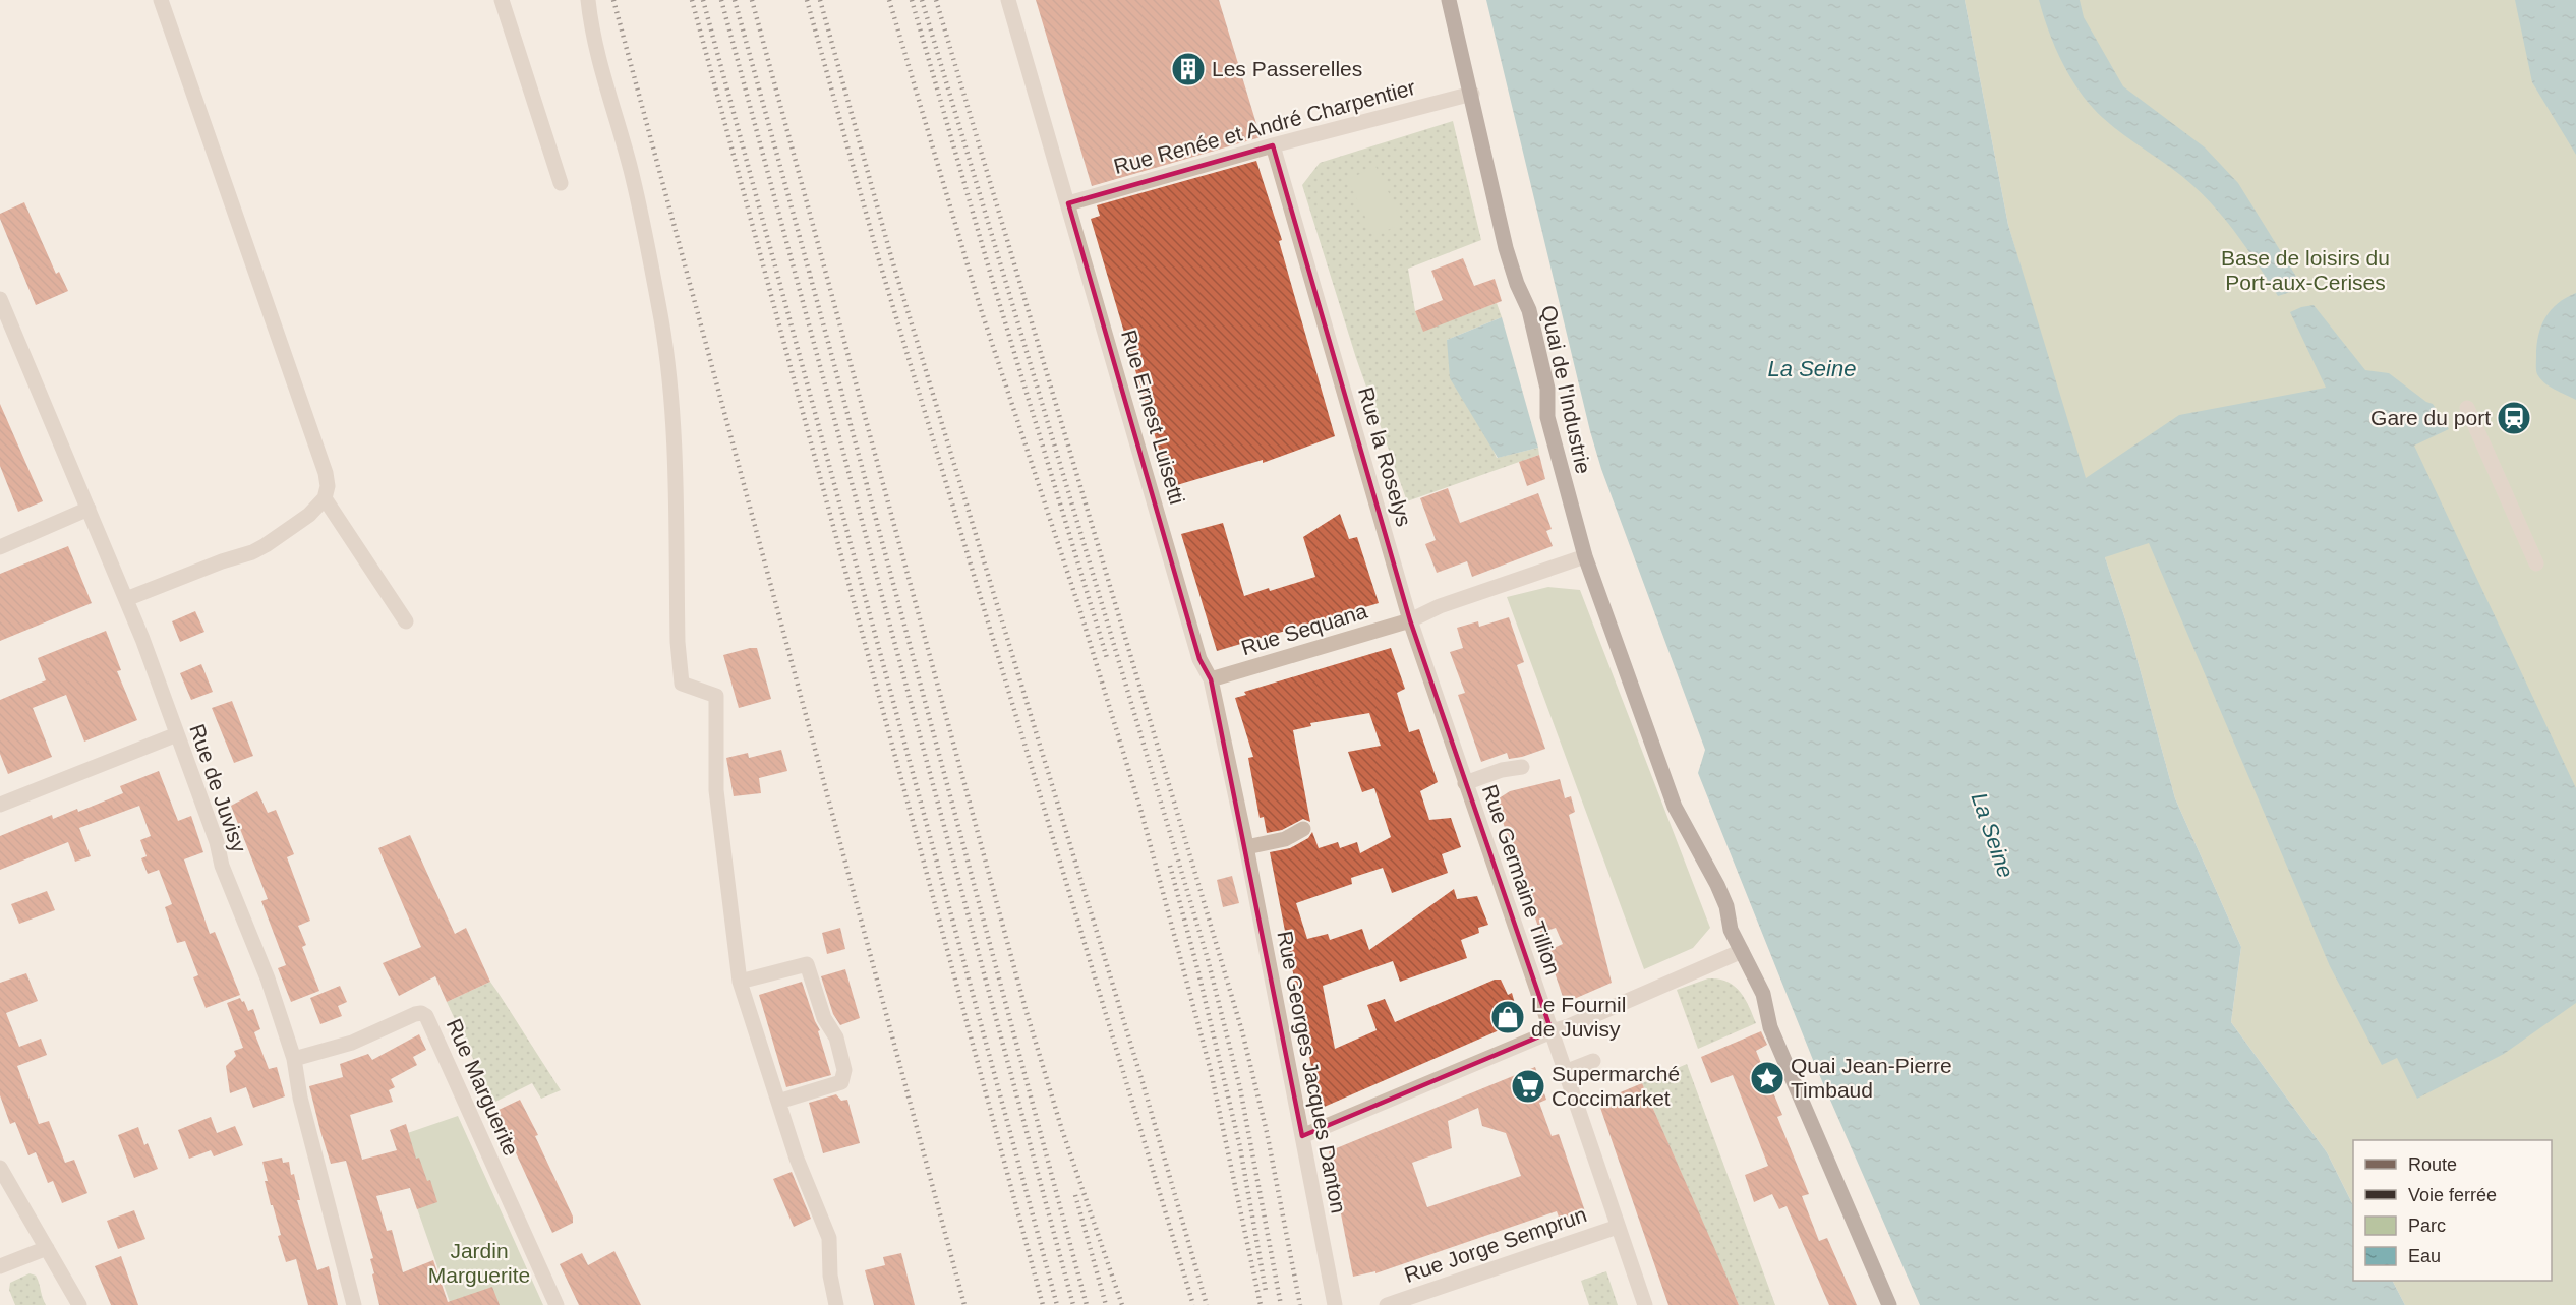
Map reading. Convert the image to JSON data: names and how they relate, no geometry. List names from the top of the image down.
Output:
{
  "streets": {
    "main road": ["Quai de l'Industrie"],
    "street": [
      "Rue Renée et André Charpentier",
      "Rue Ernest Luisetti",
      "Rue la Roselys",
      "Rue Sequana",
      "Rue de Juvisy",
      "Rue Germaine Tillion",
      "Rue Georges Jacques Danton",
      "Rue Marguerite",
      "Rue Jorge Semprun"
    ]
  },
  "crossings": [
    ["Rue Renée et André Charpentier", "Quai de l'Industrie"],
    ["Rue Renée et André Charpentier", "Rue Ernest Luisetti"],
    ["Rue Renée et André Charpentier", "Rue la Roselys"],
    ["Quai de l'Industrie", "Rue Sequana"],
    ["Rue Ernest Luisetti", "Rue Sequana"],
    ["Rue Ernest Luisetti", "Rue Georges Jacques Danton"],
    ["Rue la Roselys", "Rue Sequana"],
    ["Rue la Roselys", "Rue Germaine Tillion"],
    ["Rue de Juvisy", "Rue Marguerite"],
    ["Rue Germaine Tillion", "Rue Jorge Semprun"]
  ],
  "water": ["La Seine"],
  "parks": ["Base de loisirs du Port-aux-Cerises", "Jardin Marguerite"],
  "places": {
    "building": ["Les Passerelles"],
    "station": ["Gare du port"],
    "shop": ["Le Fournil de Juvisy"],
    "place": ["Quai Jean-Pierre Timbaud"],
    "supermarket": ["Supermarché Coccimarket"]
  },
  "legend": [
    "Route",
    "Voie ferrée",
    "Parc",
    "Eau"
  ]
}
